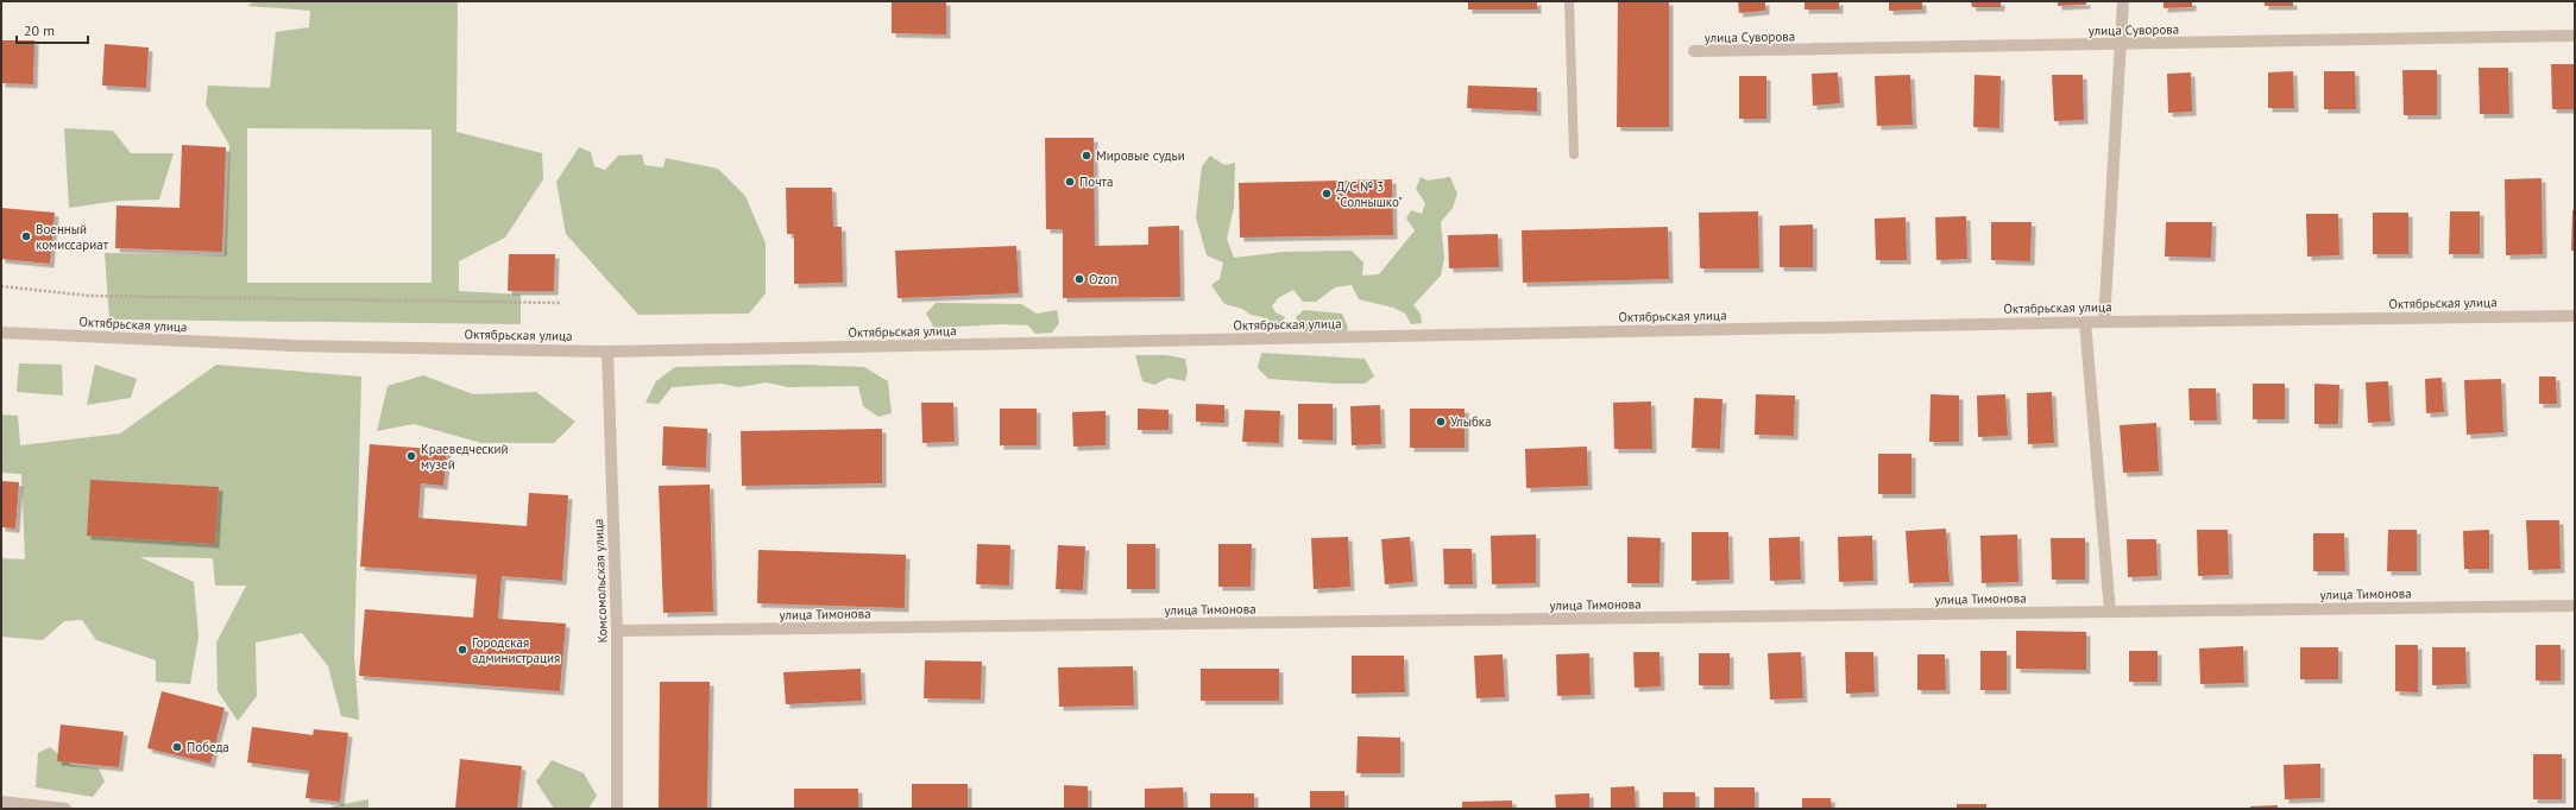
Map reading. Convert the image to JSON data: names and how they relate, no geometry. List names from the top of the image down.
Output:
{
  "streets": {
    "street": [
      "улица Суворова",
      "Октябрьская улица",
      "Комсомольская улица",
      "улица Тимонова"
    ]
  },
  "crossings": [
    ["Октябрьская улица", "Комсомольская улица"],
    ["Комсомольская улица", "улица Тимонова"]
  ],
  "places": [
    "Мировые судьи",
    "Почта",
    "Д/С № 3 \"Солнышко\"",
    "Военный комиссариат",
    "Ozon",
    "Улыбка",
    "Краеведческий музей",
    "Городская администрация",
    "Победа"
  ],
  "scale_bar": "20 m"
}
